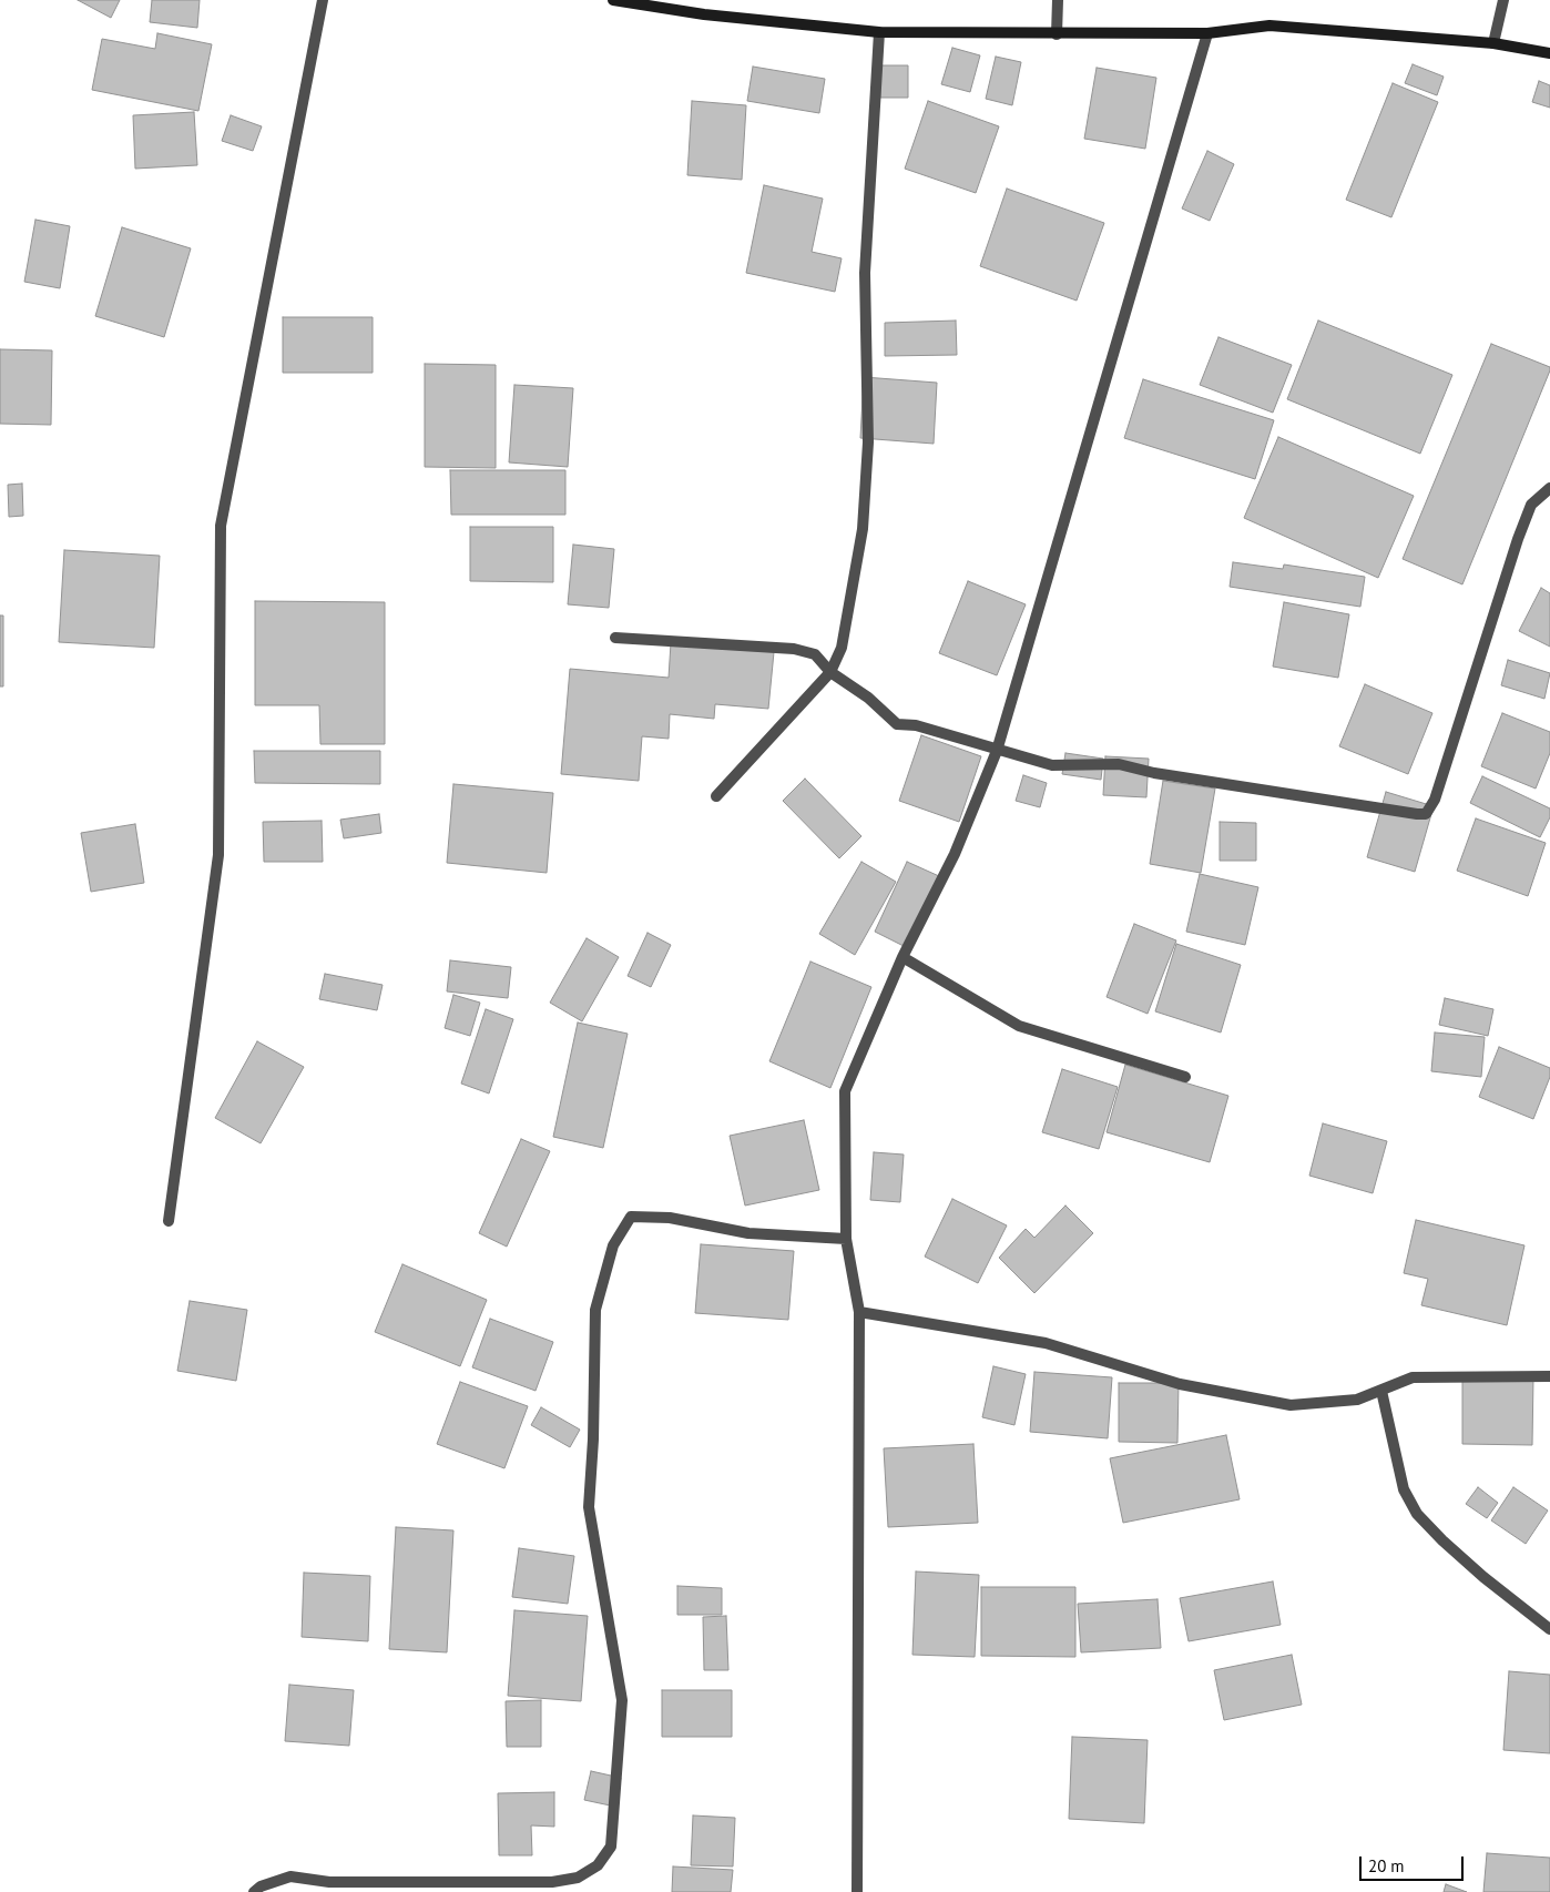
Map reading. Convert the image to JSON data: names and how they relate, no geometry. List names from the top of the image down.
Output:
{
  "scale_bar": "20 m"
}
